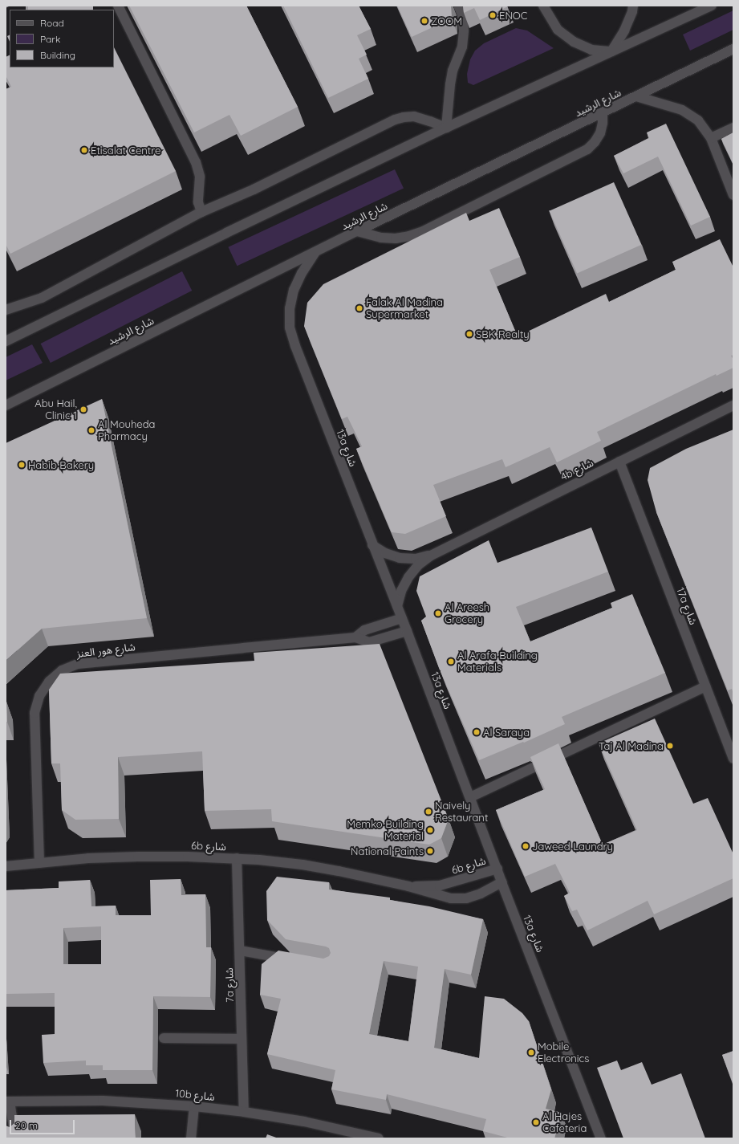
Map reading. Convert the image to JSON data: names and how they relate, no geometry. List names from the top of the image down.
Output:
{
  "streets": {
    "street": [
      "شارع الرشيد",
      "13a شارع",
      "4b شارع",
      "17a شارع",
      "شارع هور العنز",
      "6b شارع",
      "7a شارع",
      "10b شارع"
    ]
  },
  "crossings": [
    ["شارع الرشيد", "13a شارع"],
    ["13a شارع", "4b شارع"],
    ["13a شارع", "شارع هور العنز"],
    ["13a شارع", "6b شارع"],
    ["4b شارع", "17a شارع"],
    ["شارع هور العنز", "6b شارع"],
    ["6b شارع", "7a شارع"],
    ["7a شارع", "10b شارع"]
  ],
  "places": [
    "ENOC",
    "ZOOM",
    "Etisalat Centre",
    "Falak Al Madina Supermarket",
    "SBK Realty",
    "Abu Hail, Clinic 1",
    "Al Mouheda Pharmacy",
    "Habib Bakery",
    "Al Areesh Grocery",
    "Al Arafa Building Materials",
    "Al Saraya",
    "Taj Al Madina",
    "Naively Restaurant",
    "Memko Building Material",
    "Jaweed Laundry",
    "National Paints",
    "Mobile Electronics",
    "Al Hajes Cafeteria"
  ],
  "legend": ["Road", "Park", "Building"],
  "scale_bar": "20 m"
}
